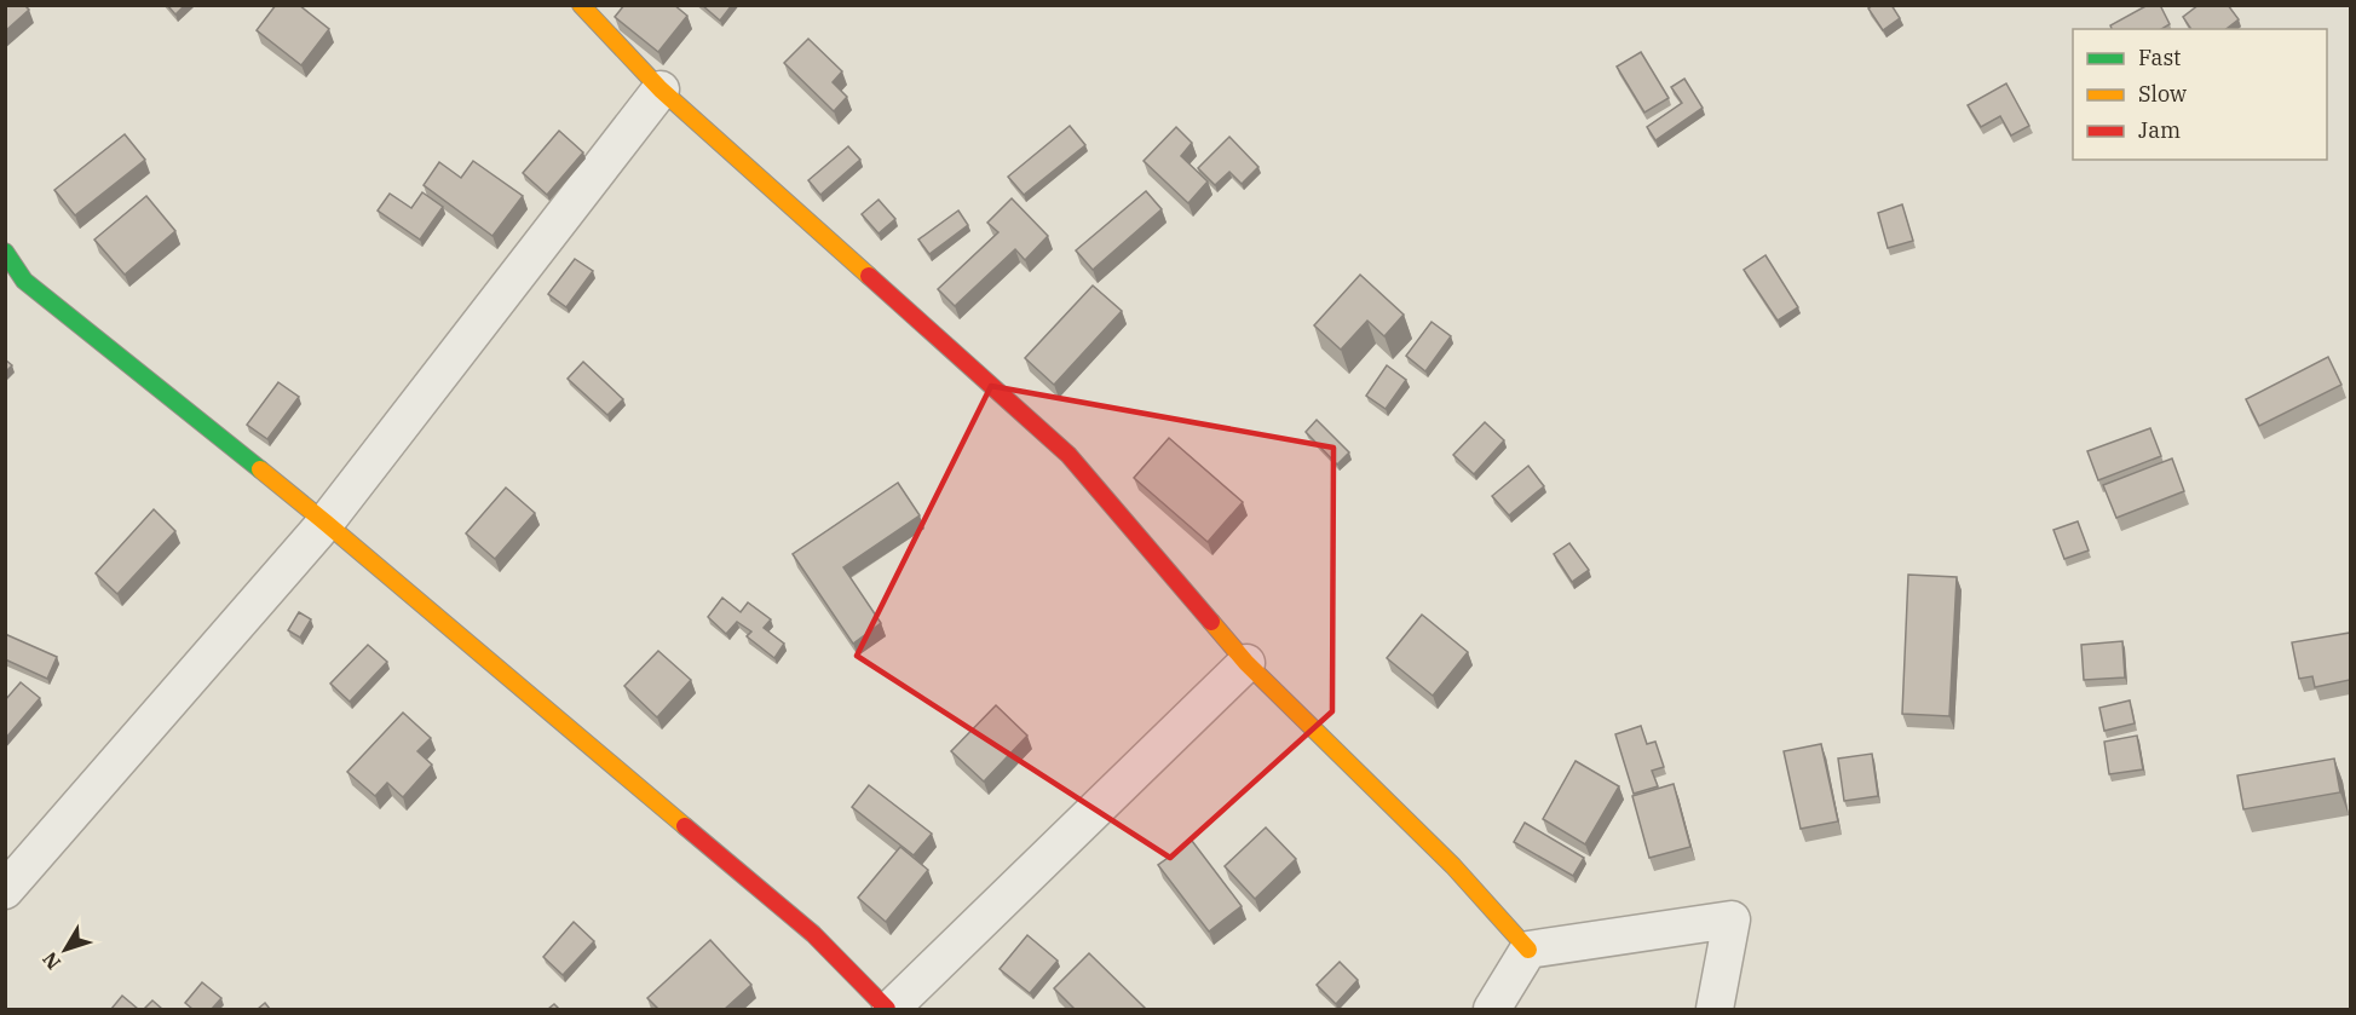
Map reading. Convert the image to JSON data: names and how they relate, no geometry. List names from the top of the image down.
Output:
{
  "legend": ["Fast", "Slow", "Jam"],
  "north": "bottom left"
}
